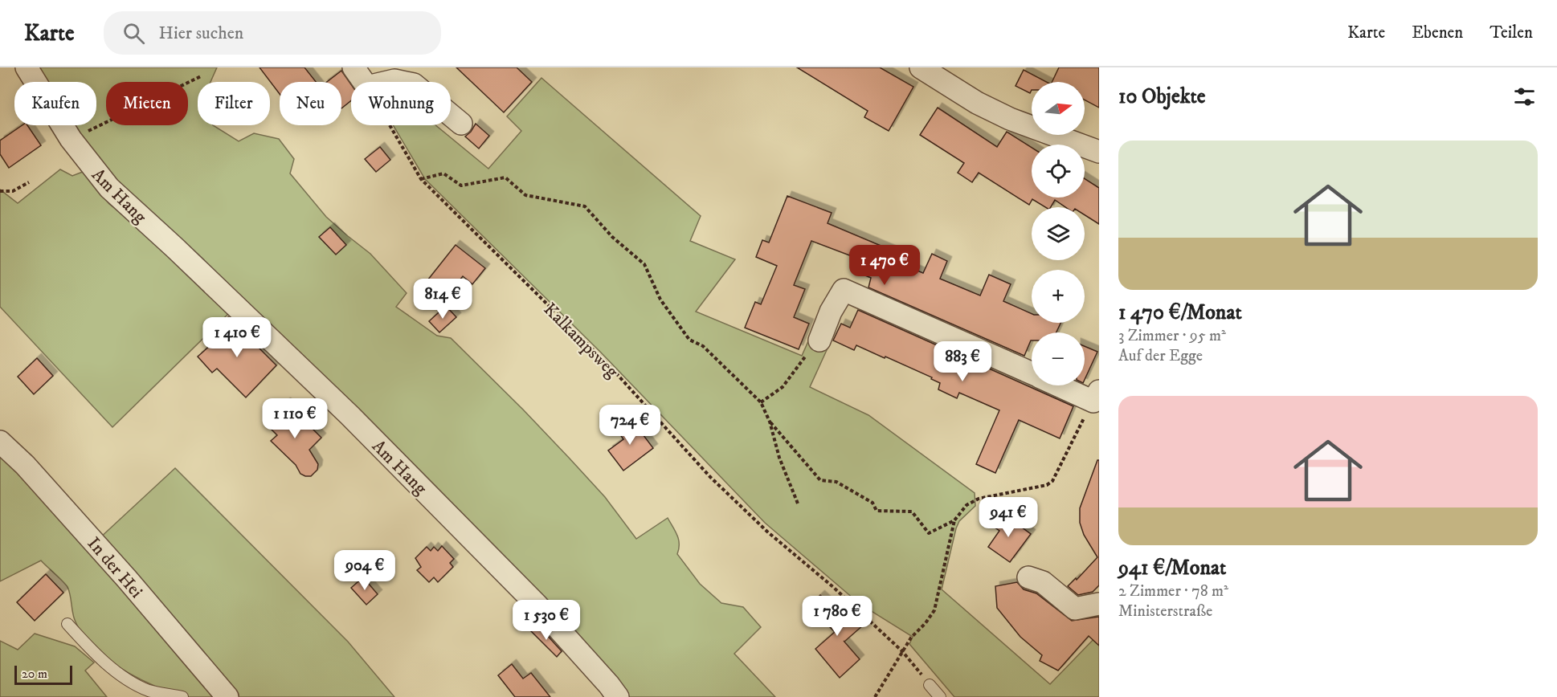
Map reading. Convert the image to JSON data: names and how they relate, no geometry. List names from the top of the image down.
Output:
{
  "streets": {
    "street": ["Am Hang", "In der Hei"],
    "path": ["Kalkampsweg"]
  },
  "scale_bar": "20 m",
  "north": "right",
  "page": {
    "header": "Karte",
    "search": "Hier suchen",
    "nav": ["Karte", "Ebenen", "Teilen"],
    "heading": "10 Objekte",
    "map_buttons": ["+", "−"],
    "chip": [
      "Kaufen",
      "Mieten",
      "Filter",
      "Neu",
      "Wohnung"
    ],
    "list": [
      {
        "name": "1 470 €/Monat",
        "note": "3 Zimmer · 95 m² · Auf der Egge"
      },
      {
        "name": "941 €/Monat",
        "note": "2 Zimmer · 78 m² · Ministerstraße"
      }
    ],
    "price": [
      "1 470 €",
      "814 €",
      "1 410 €",
      "883 €",
      "1 110 €",
      "724 €",
      "941 €",
      "904 €",
      "1 780 €",
      "1 530 €"
    ],
    "scale": "20 m"
  }
}
